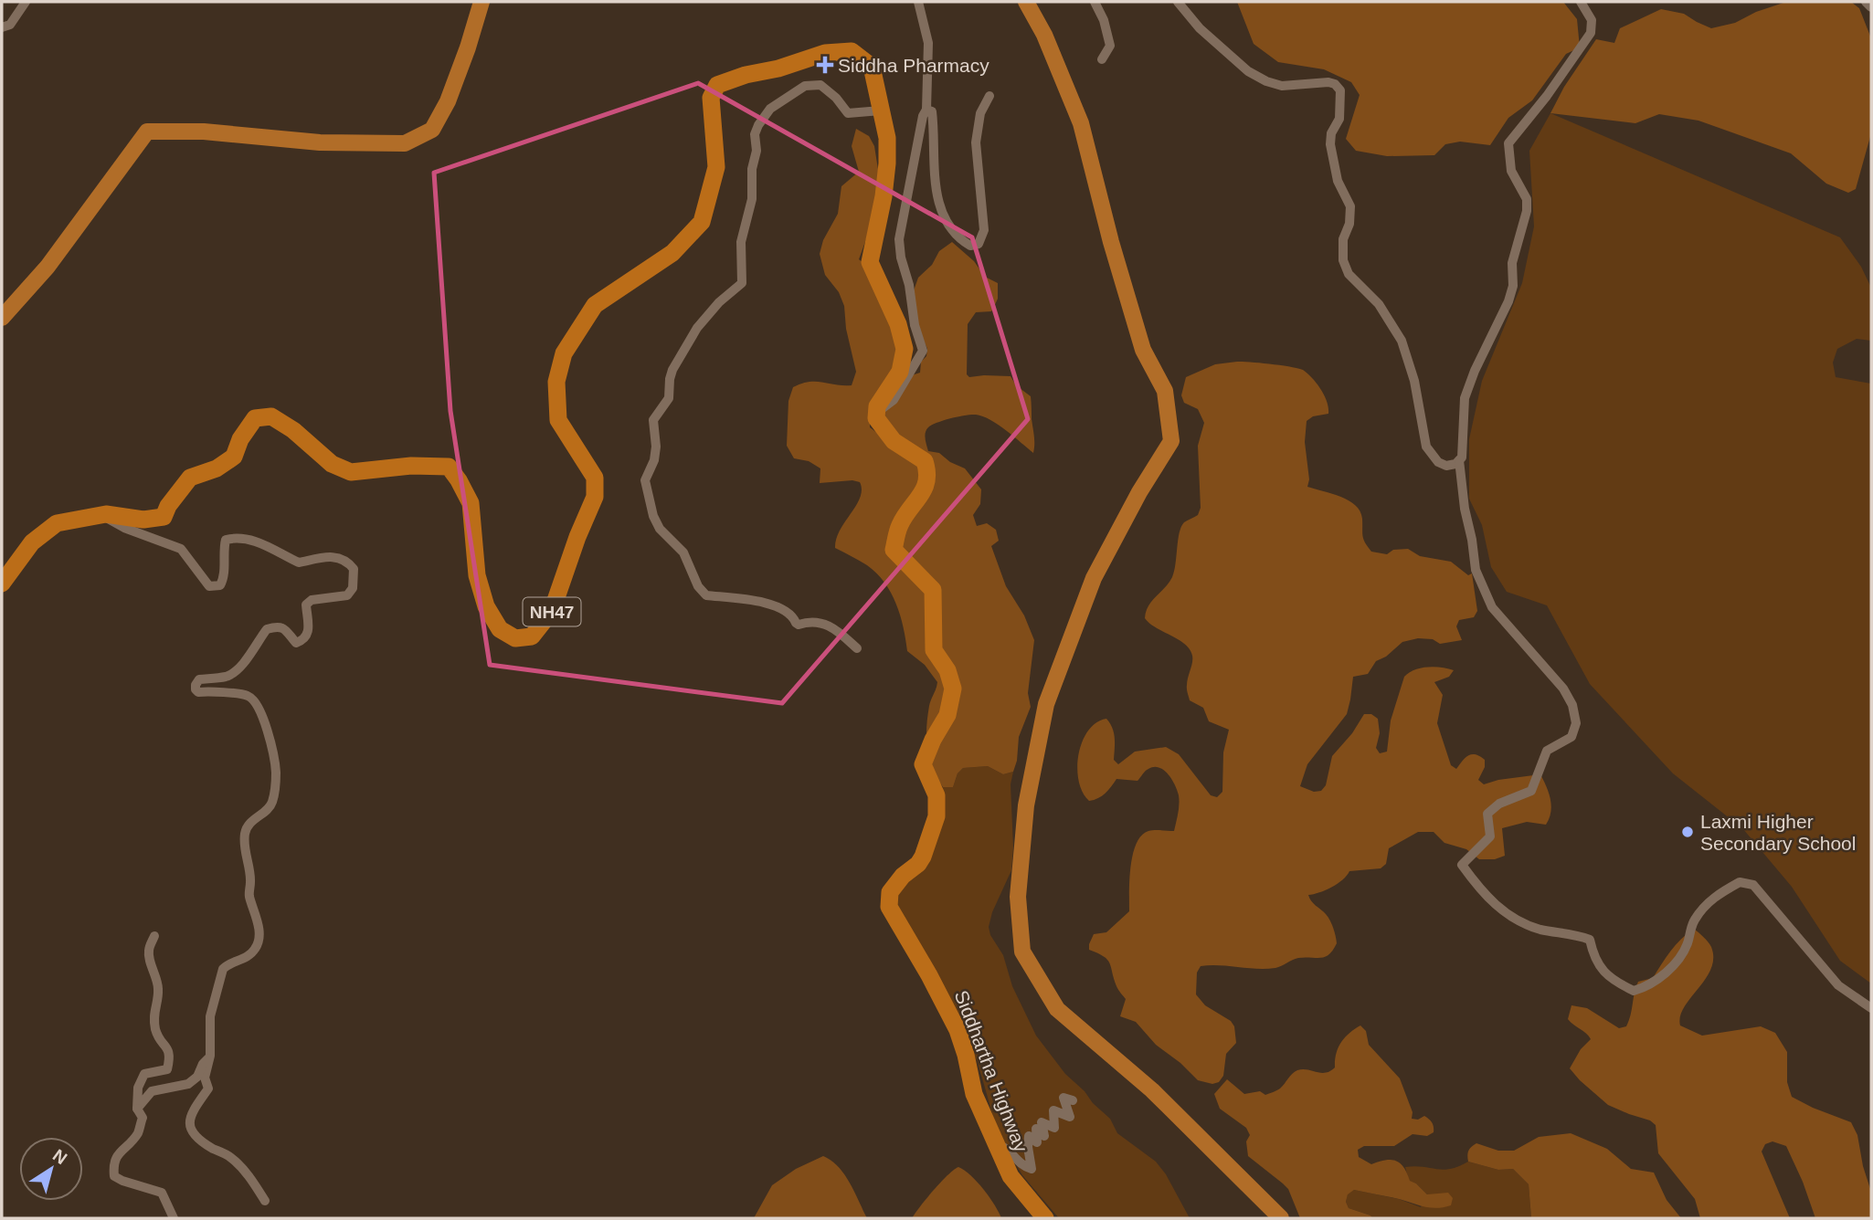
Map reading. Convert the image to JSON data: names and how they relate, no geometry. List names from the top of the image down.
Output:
{
  "streets": {
    "highway": ["NH47", "Siddhartha Highway"]
  },
  "crossings": [
    ["NH47", "Siddhartha Highway"]
  ],
  "places": {
    "health": ["Siddha Pharmacy"],
    "other": ["Laxmi Higher Secondary School"]
  },
  "north": "top right"
}
